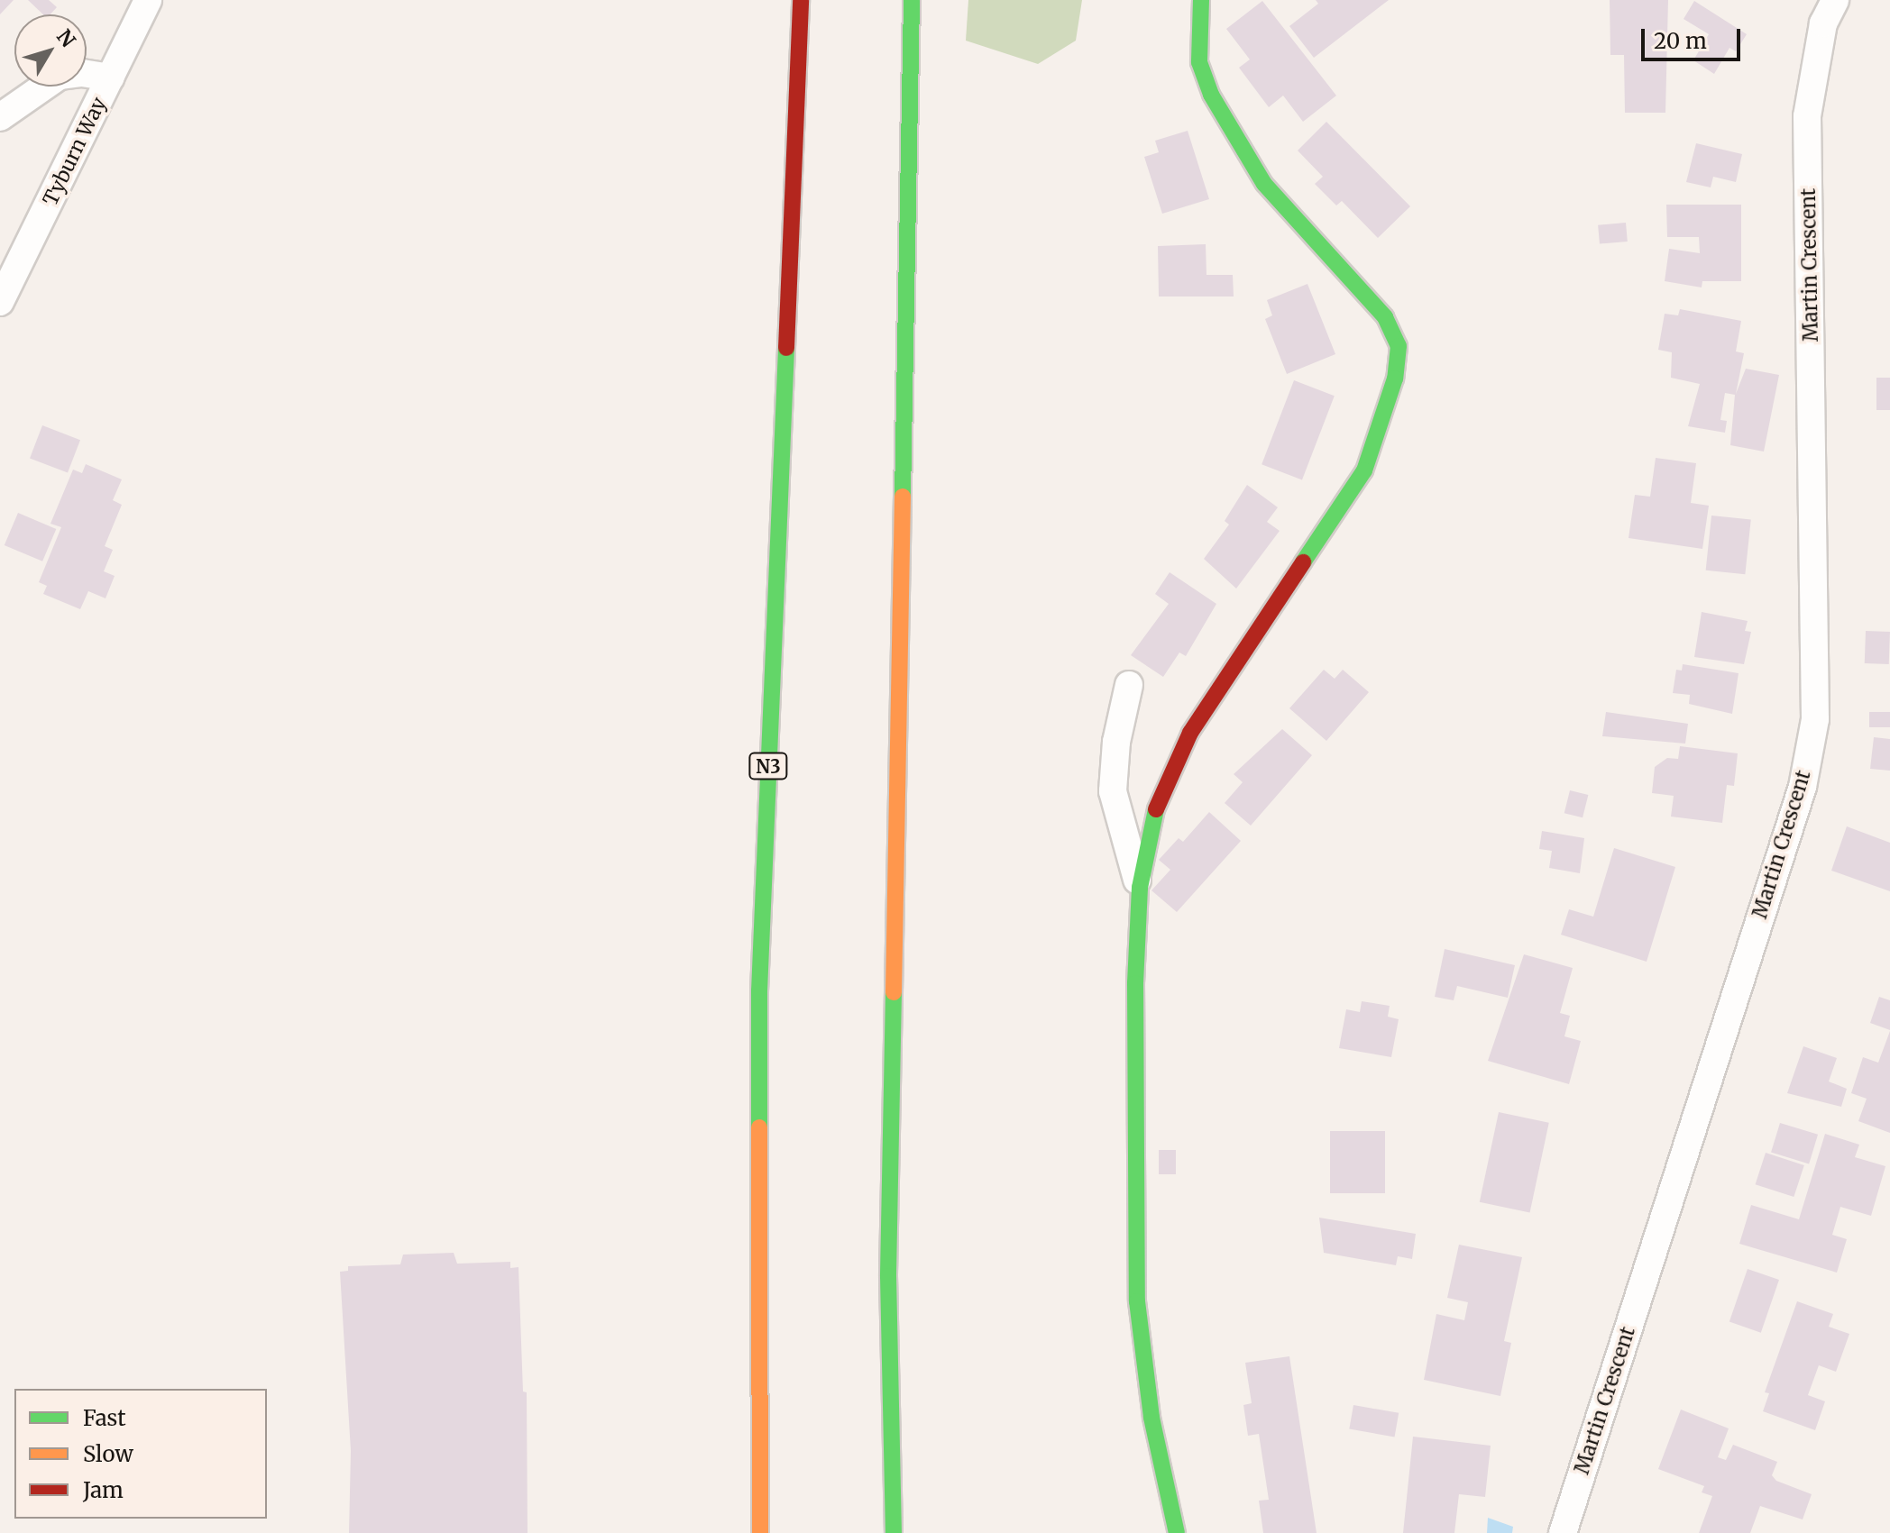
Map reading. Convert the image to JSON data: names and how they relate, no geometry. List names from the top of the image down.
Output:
{
  "streets": {
    "main road": ["N3"],
    "street": ["Tyburn Way", "Martin Crescent"]
  },
  "legend": ["Fast", "Slow", "Jam"],
  "scale_bar": "20 m",
  "north": "top right"
}
